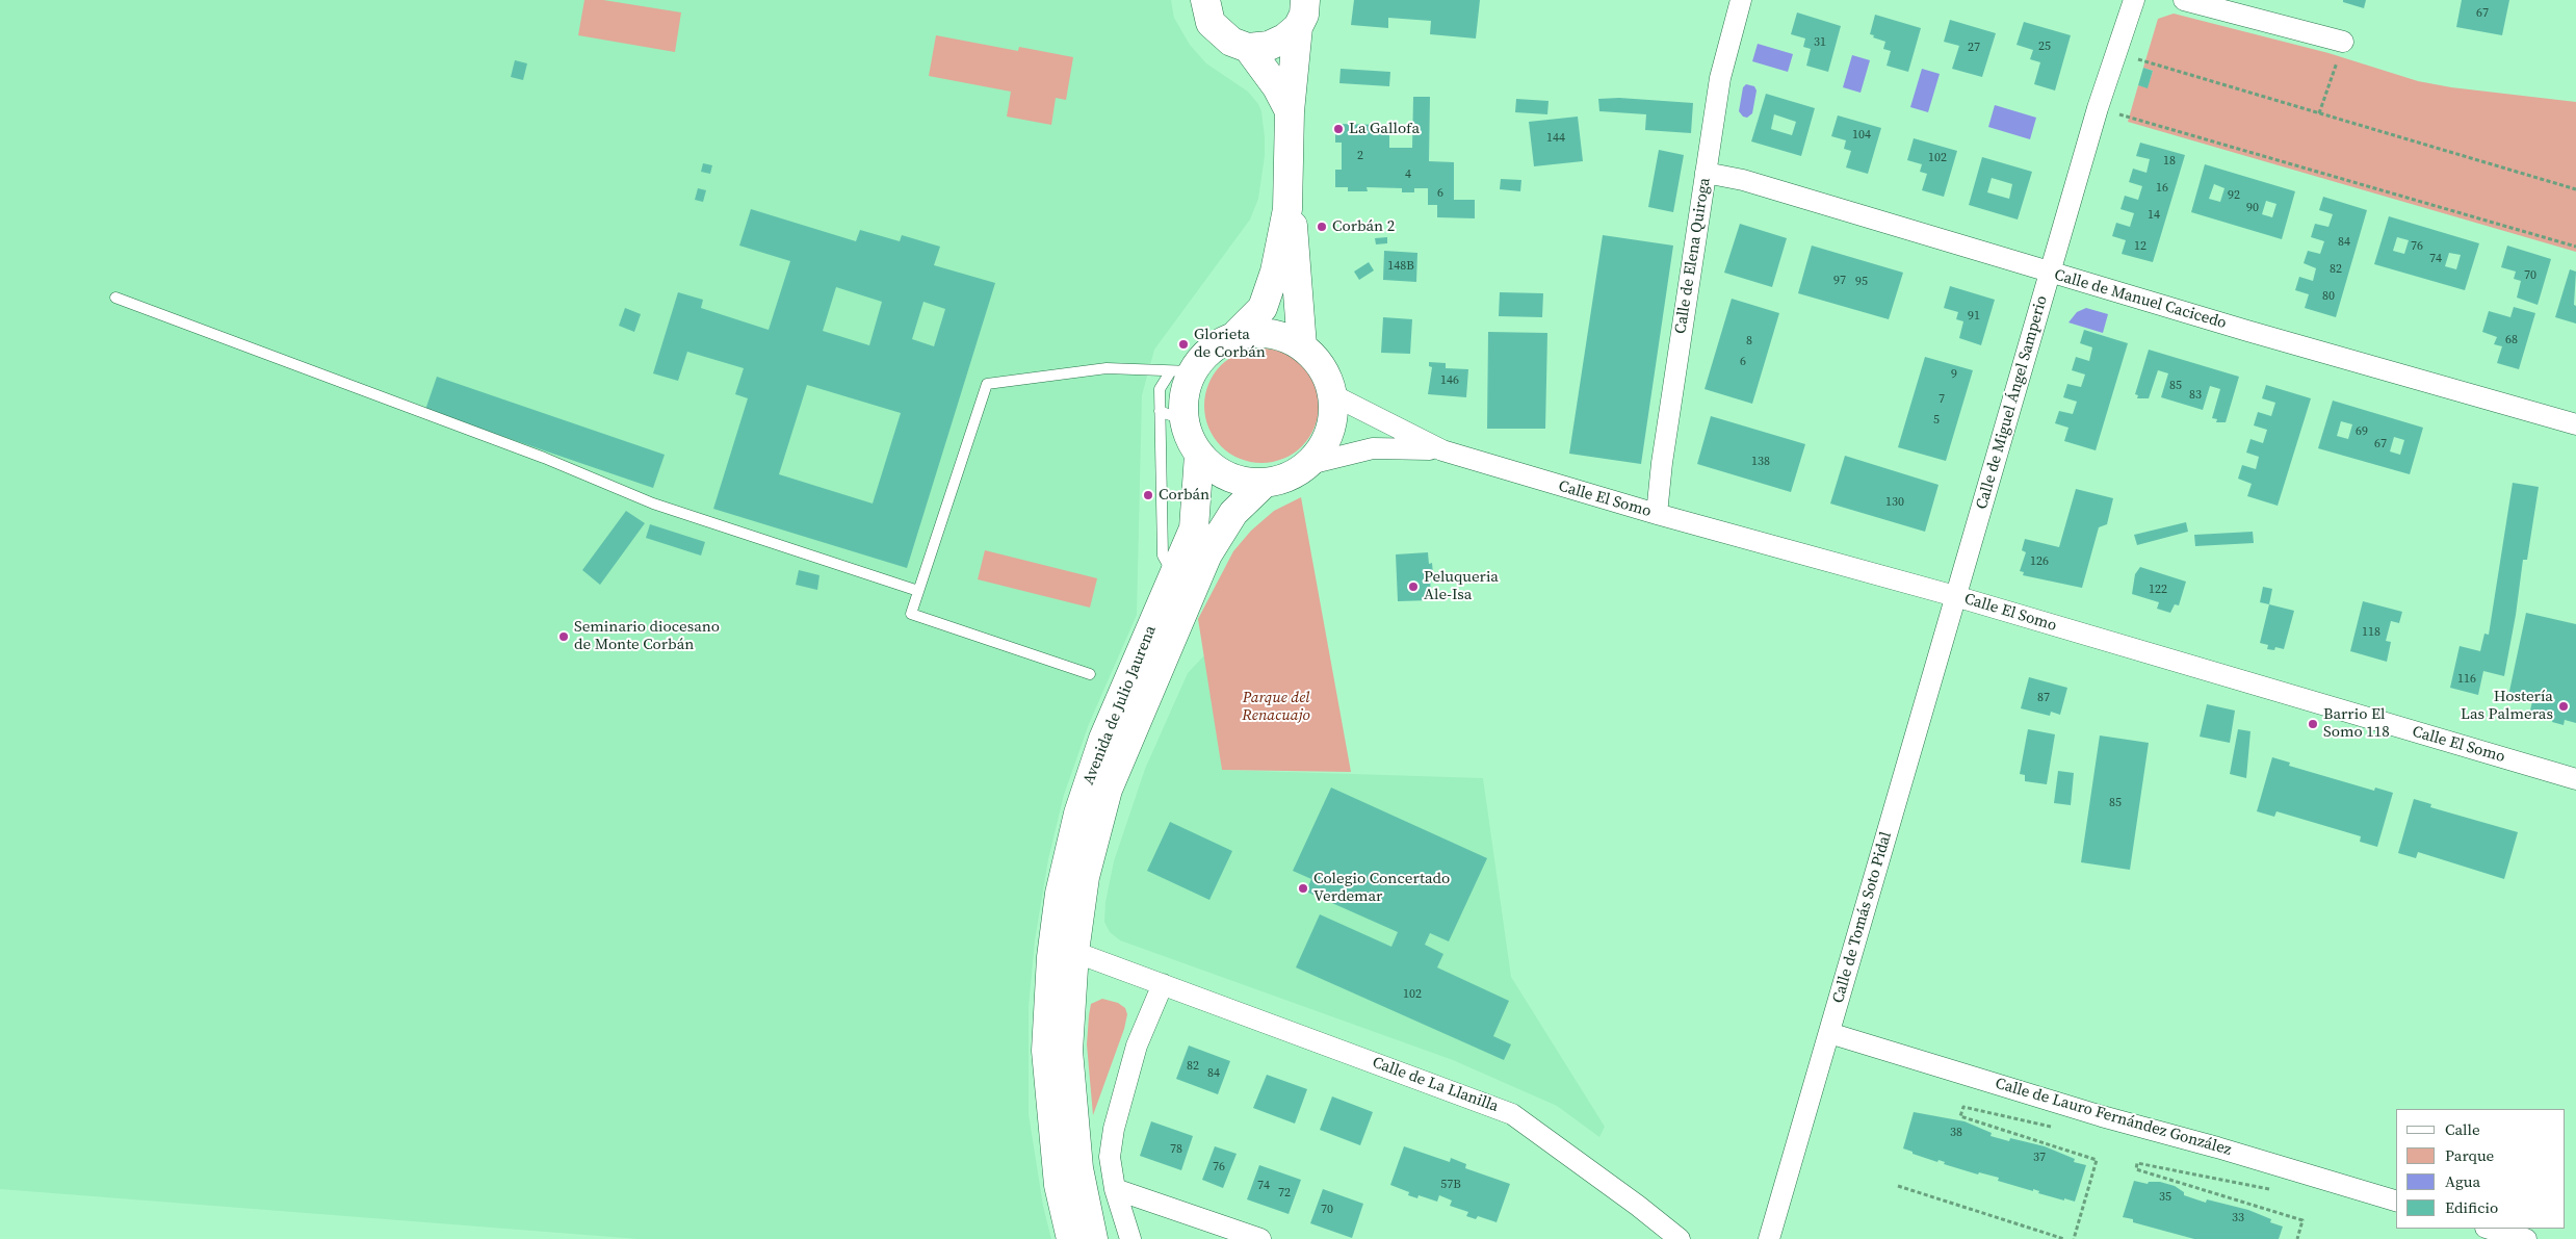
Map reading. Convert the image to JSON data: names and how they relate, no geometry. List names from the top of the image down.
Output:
{
  "streets": {
    "main road": ["Avenida de Julio Jaurena"],
    "street": [
      "Calle de Elena Quiroga",
      "Calle de Manuel Cacicedo",
      "Calle de Miguel Ángel Samperio",
      "Calle El Somo",
      "Calle de Tomás Soto Pidal",
      "Calle de La Llanilla",
      "Calle de Lauro Fernández González"
    ]
  },
  "crossings": [
    ["Calle de Elena Quiroga", "Calle de Manuel Cacicedo"],
    ["Calle de Elena Quiroga", "Calle El Somo"],
    ["Calle de Manuel Cacicedo", "Calle de Miguel Ángel Samperio"],
    ["Calle de Miguel Ángel Samperio", "Calle El Somo"],
    ["Calle de Miguel Ángel Samperio", "Calle de Tomás Soto Pidal"],
    ["Calle El Somo", "Avenida de Julio Jaurena"],
    ["Calle El Somo", "Calle de Tomás Soto Pidal"],
    ["Avenida de Julio Jaurena", "Calle de La Llanilla"],
    ["Calle de Tomás Soto Pidal", "Calle de Lauro Fernández González"]
  ],
  "parks": ["Parque del Renacuajo"],
  "places": [
    "La Gallofa",
    "Corbán 2",
    "Glorieta de Corbán",
    "Corbán",
    "Peluqueria Ale-Isa",
    "Seminario diocesano de Monte Corbán",
    "Hostería Las Palmeras",
    "Barrio El Somo 118",
    "Colegio Concertado Verdemar"
  ],
  "house_numbers": [
    "67",
    "31",
    "25",
    "27",
    "104",
    "144",
    "2",
    "102",
    "18",
    "4",
    "16",
    "6",
    "92",
    "90",
    "14",
    "84",
    "12",
    "76",
    "74",
    "148B",
    "82",
    "70",
    "97",
    "95",
    "80",
    "91",
    "68",
    "8",
    "6",
    "9",
    "146",
    "85",
    "83",
    "7",
    "5",
    "69",
    "67",
    "138",
    "130",
    "126",
    "122",
    "118",
    "116",
    "87",
    "85",
    "102",
    "82",
    "84",
    "38",
    "78",
    "37",
    "76",
    "57B",
    "74",
    "72",
    "35",
    "70",
    "33"
  ],
  "legend": [
    "Calle",
    "Parque",
    "Agua",
    "Edificio"
  ]
}
